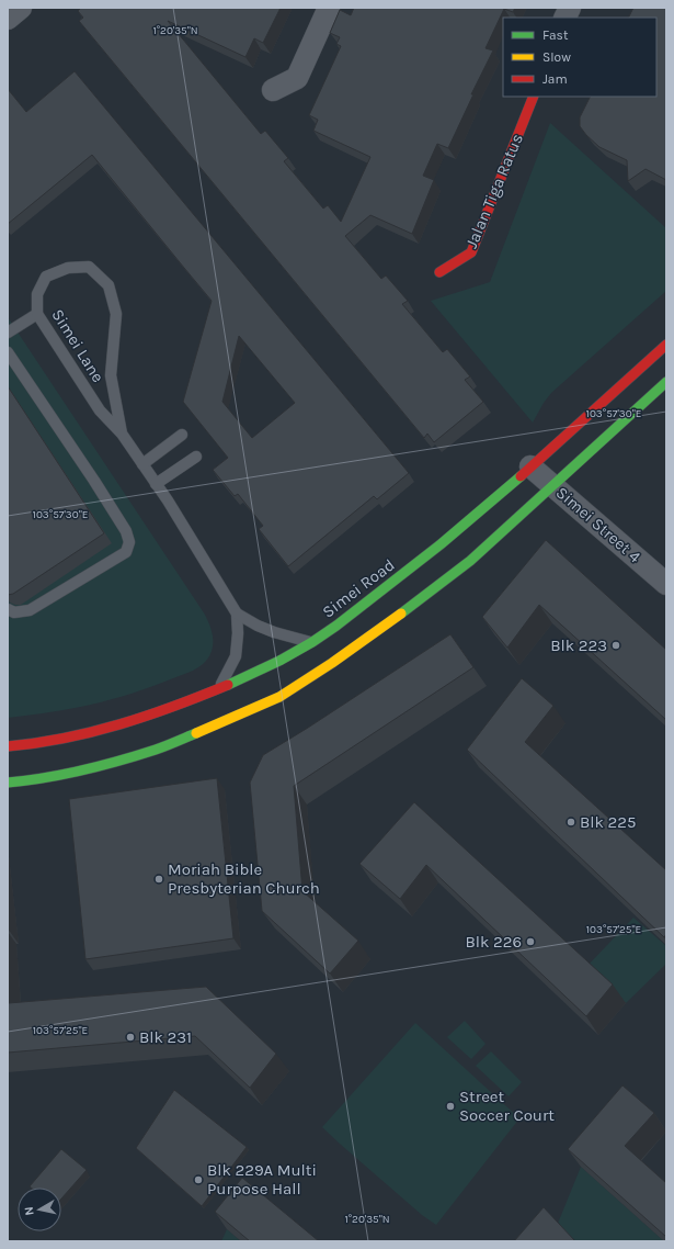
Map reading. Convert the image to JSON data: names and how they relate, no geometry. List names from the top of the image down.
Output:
{
  "streets": {
    "main road": ["Jalan Tiga Ratus", "Simei Road"],
    "street": ["Simei Street 4"],
    "lane": ["Simei Lane"]
  },
  "crossings": [
    ["Simei Lane", "Simei Road"],
    ["Simei Street 4", "Simei Road"]
  ],
  "places": [
    "Blk 223",
    "Blk 225",
    "Moriah Bible Presbyterian Church",
    "Blk 226",
    "Blk 231",
    "Street Soccer Court",
    "Blk 229A Multi Purpose Hall"
  ],
  "legend": ["Fast", "Slow", "Jam"],
  "north": "left",
  "coordinates": ["1°20'35\"N", "103°57'30\"E", "103°57'25\"E"]
}
